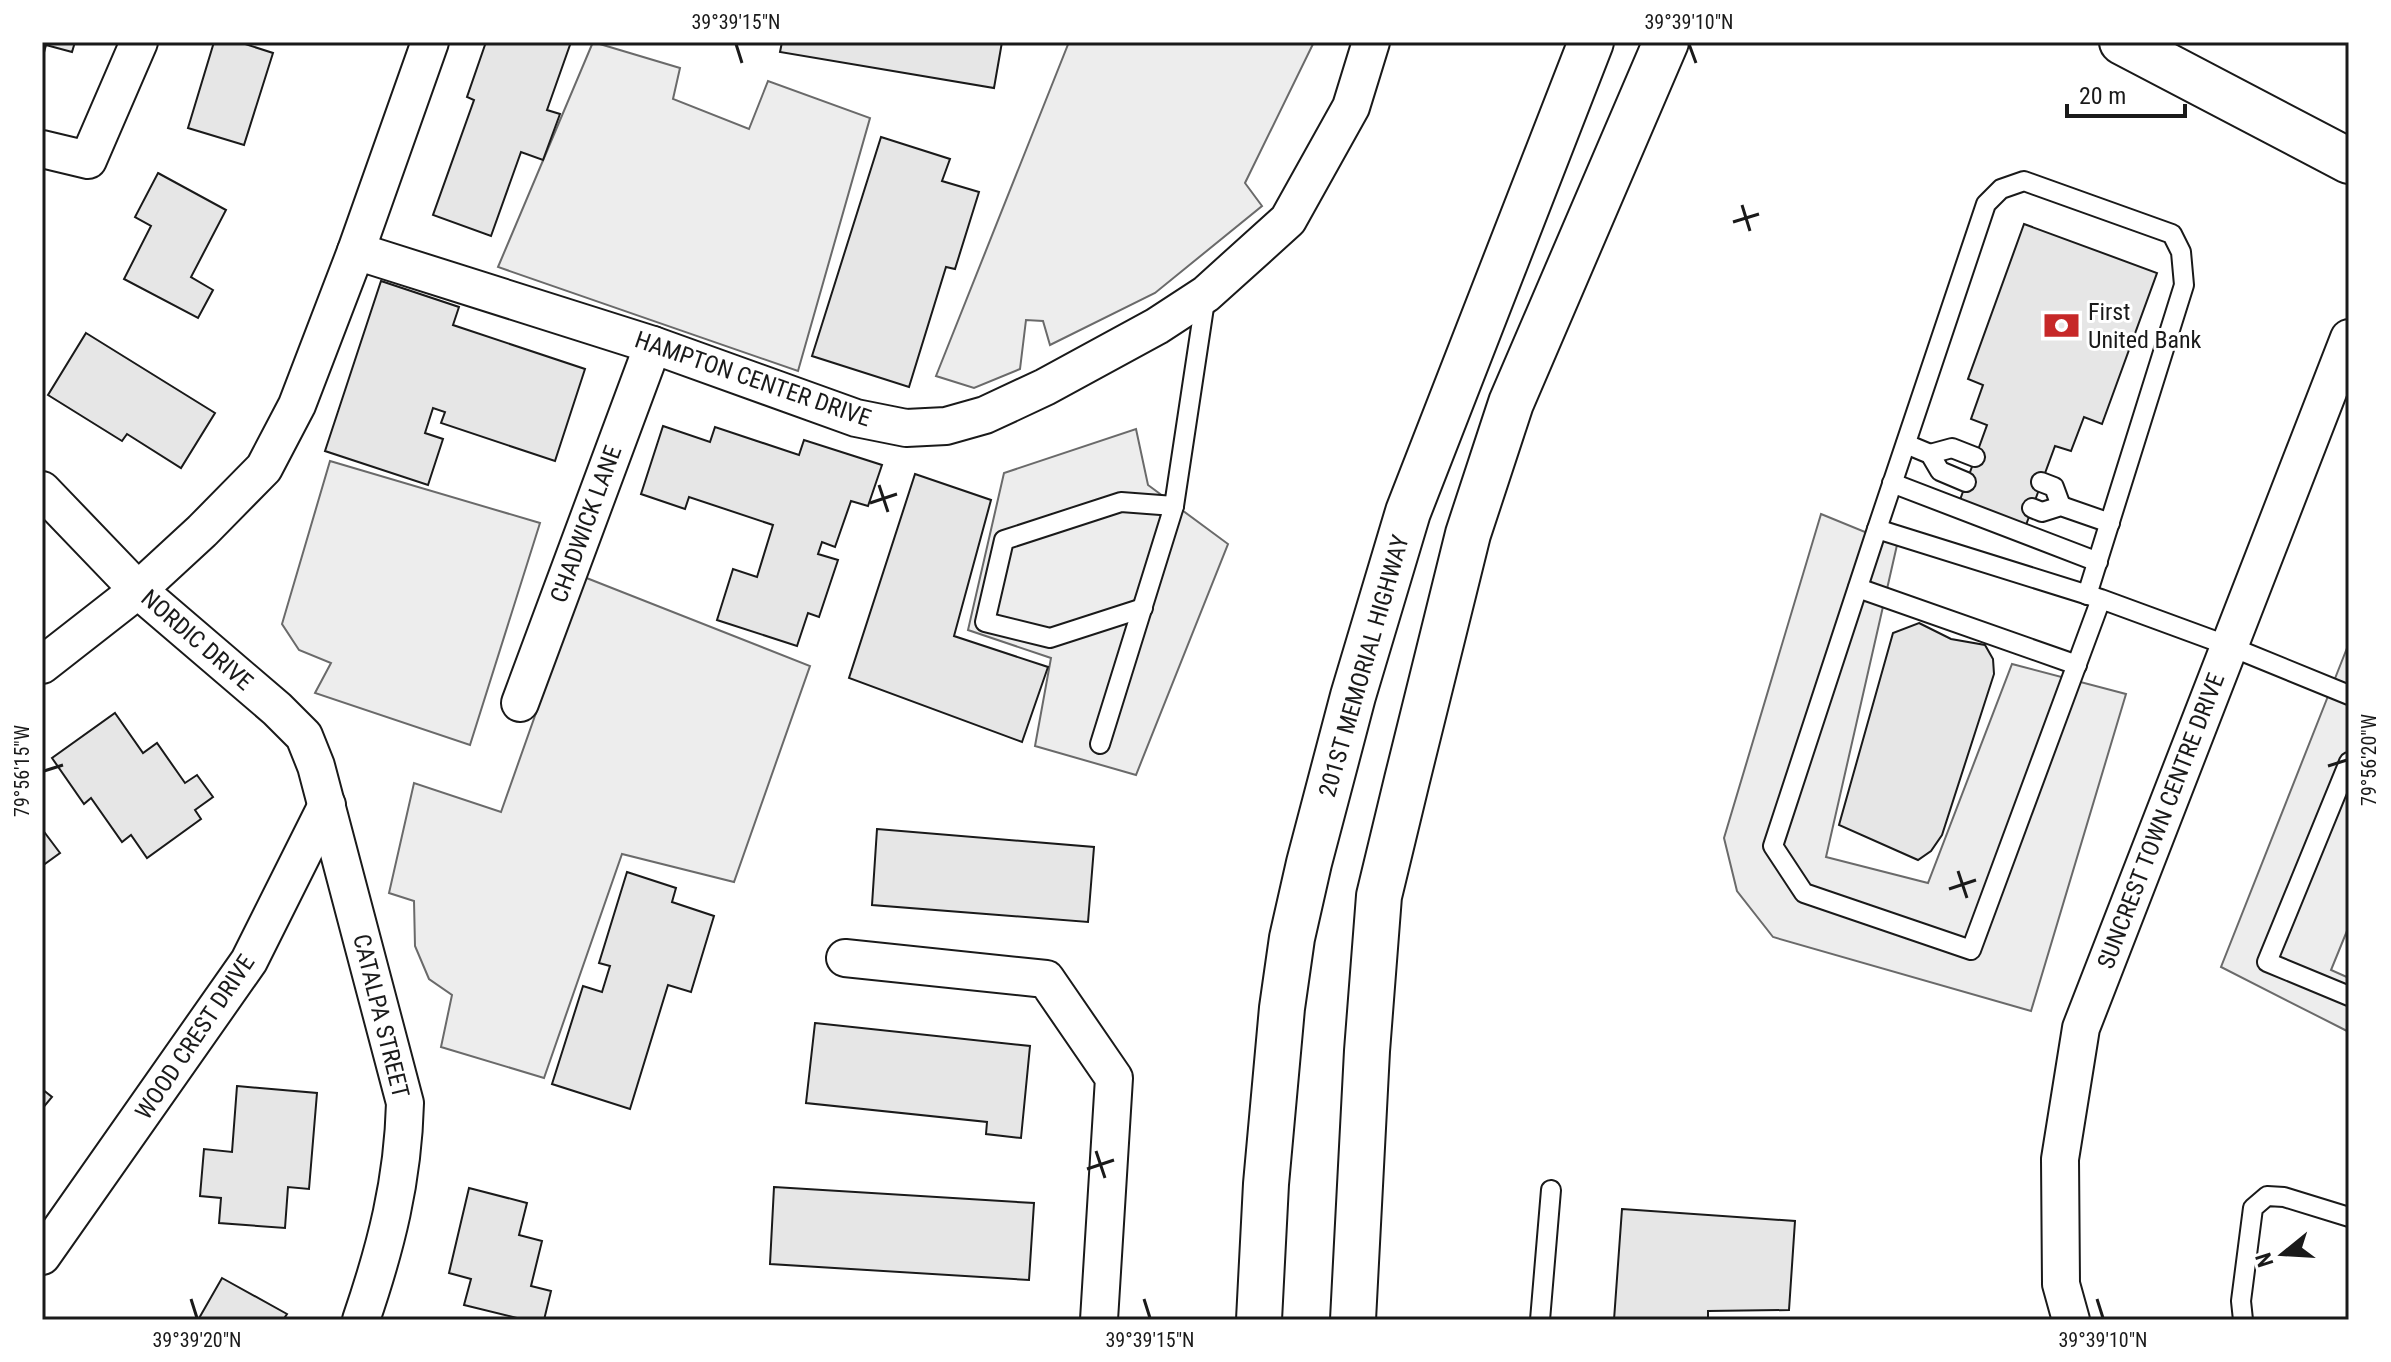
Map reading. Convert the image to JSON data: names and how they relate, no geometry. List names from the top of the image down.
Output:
{
  "streets": {
    "main road": ["201ST MEMORIAL HIGHWAY"],
    "street": [
      "HAMPTON CENTER DRIVE",
      "CHADWICK LANE",
      "NORDIC DRIVE",
      "SUNCREST TOWN CENTRE DRIVE",
      "CATALPA STREET",
      "WOOD CREST DRIVE"
    ]
  },
  "crossings": [
    ["HAMPTON CENTER DRIVE", "CHADWICK LANE"],
    ["NORDIC DRIVE", "CATALPA STREET"],
    ["NORDIC DRIVE", "WOOD CREST DRIVE"],
    ["CATALPA STREET", "WOOD CREST DRIVE"]
  ],
  "places": {
    "bank": ["First United Bank"]
  },
  "scale_bar": "20 m",
  "north": "left",
  "coordinates": [
    "39°39'15\"N",
    "39°39'10\"N",
    "79°56'20\"W",
    "79°56'15\"W",
    "39°39'20\"N"
  ]
}
